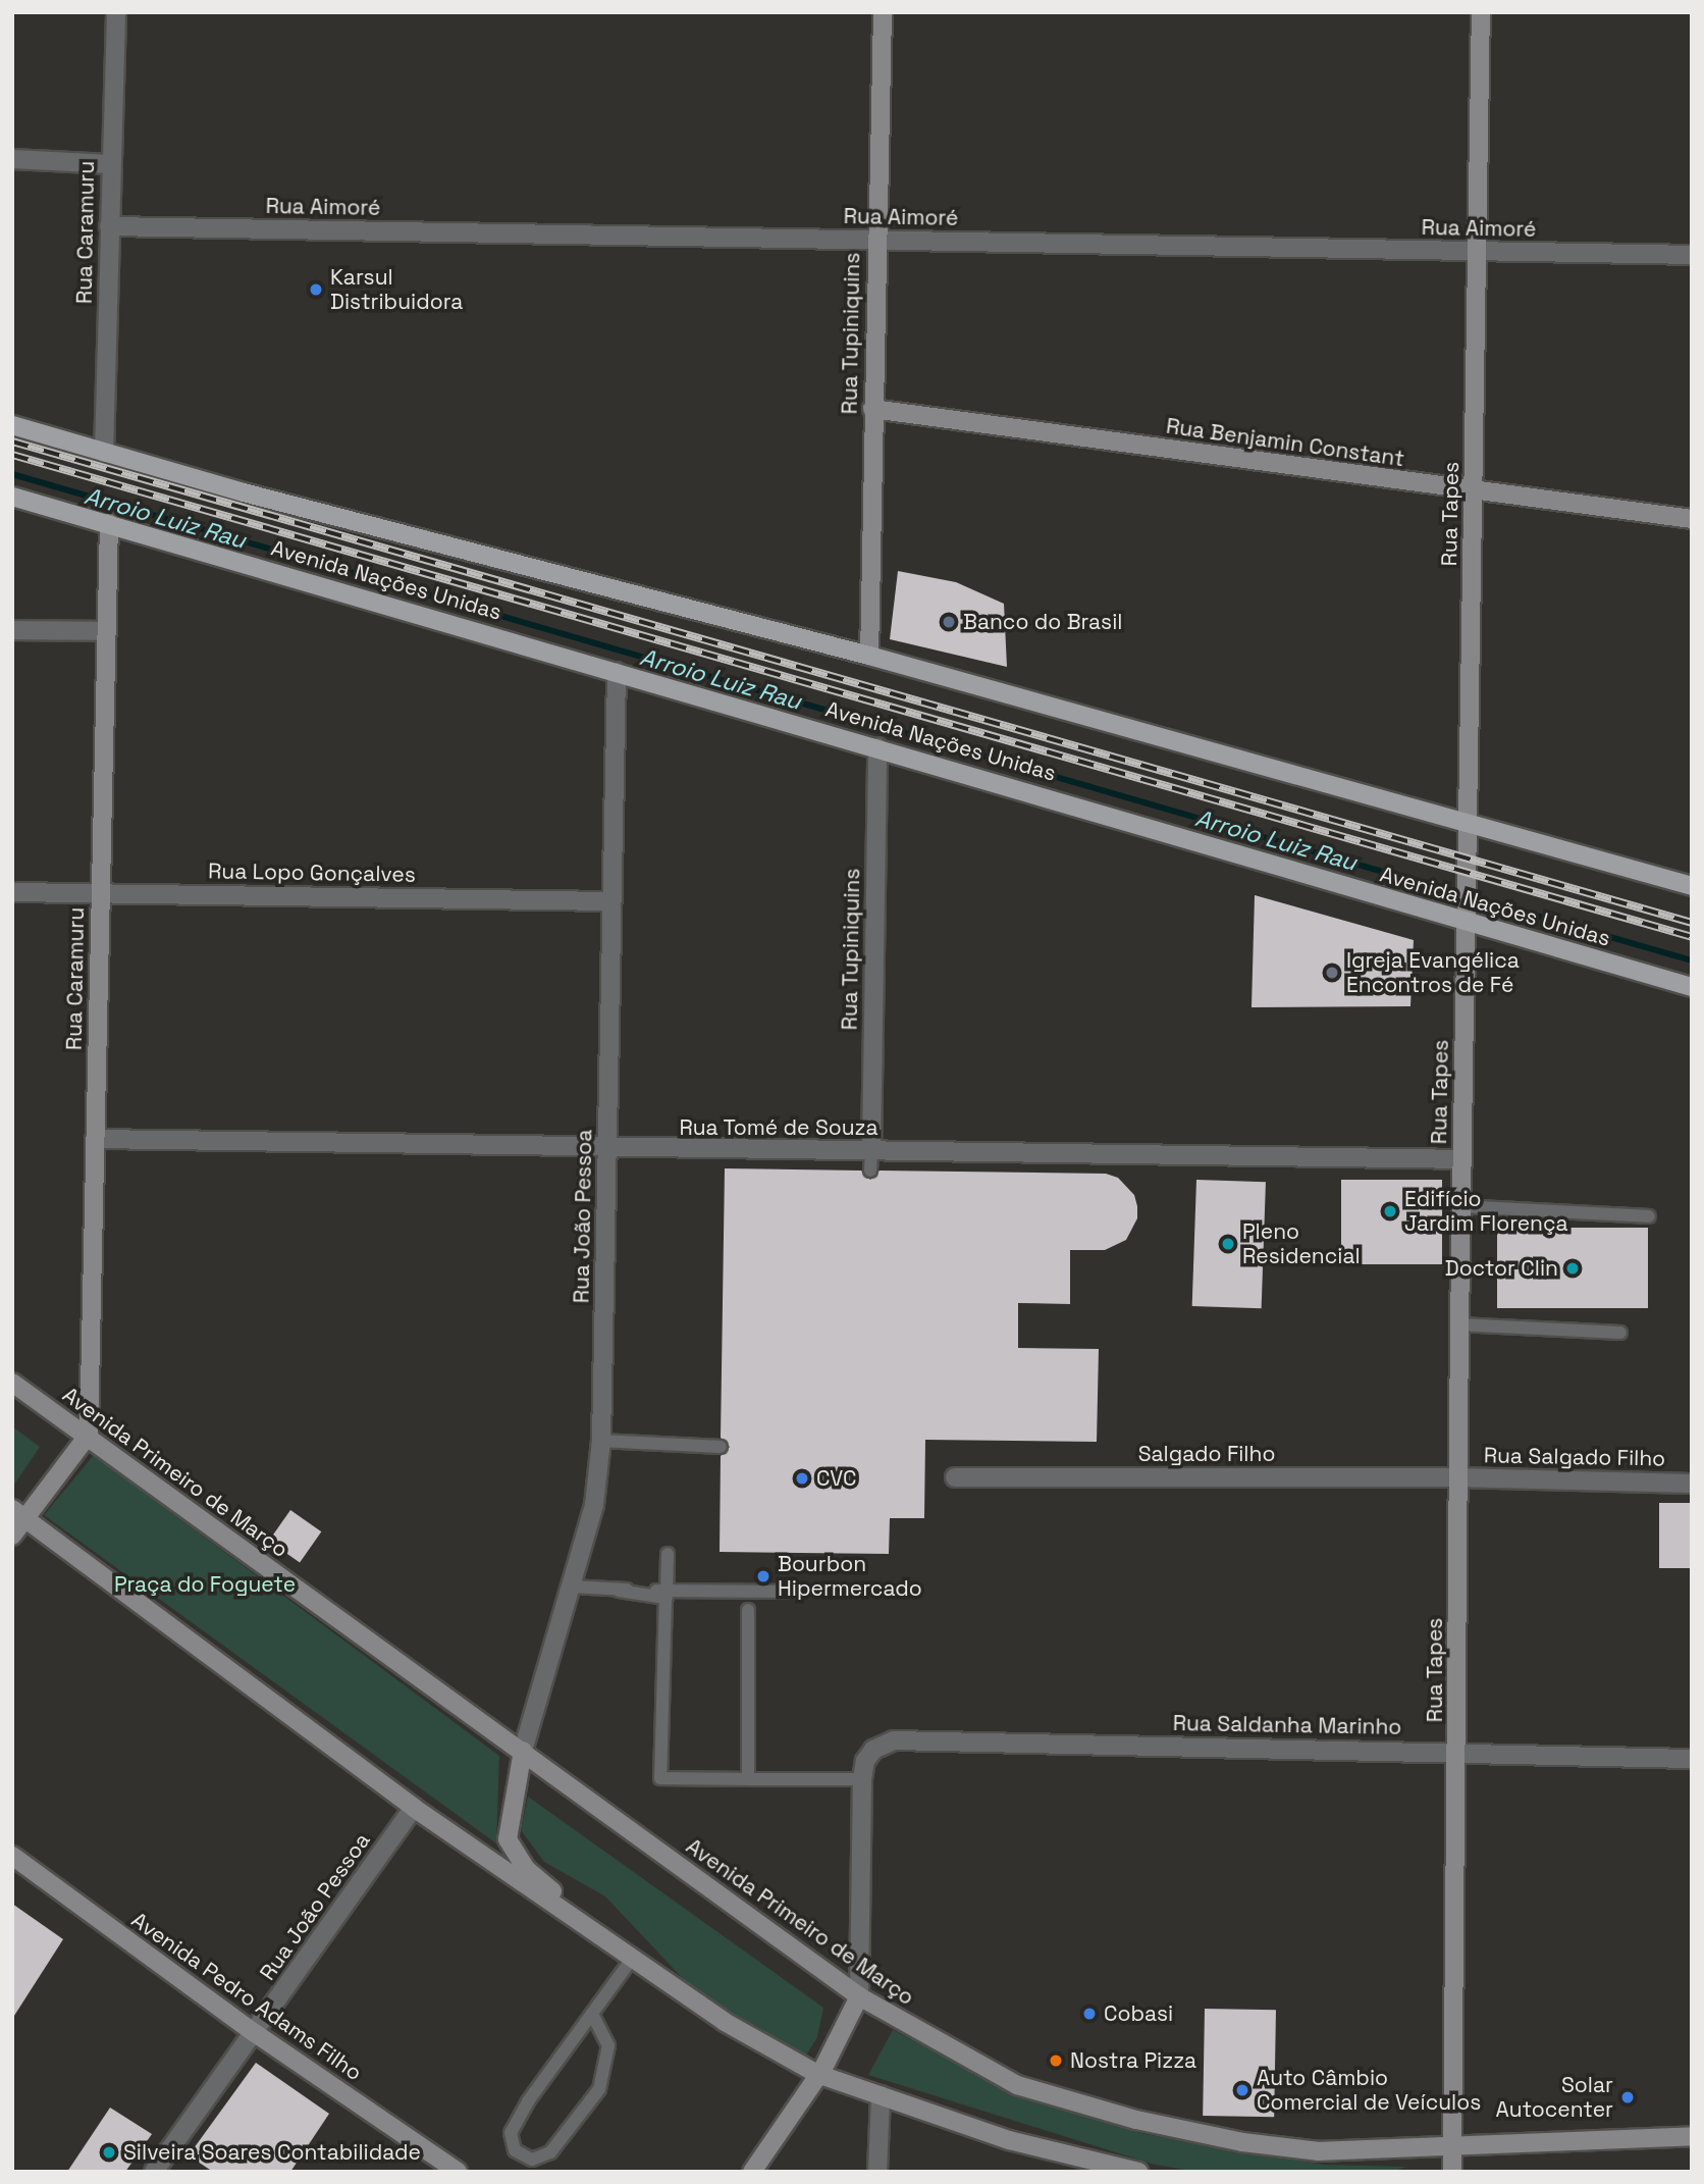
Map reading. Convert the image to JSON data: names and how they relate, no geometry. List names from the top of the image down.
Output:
{
  "streets": {
    "main road": ["Avenida Nações Unidas"],
    "street": [
      "Rua Aimoré",
      "Rua Caramuru",
      "Rua Tupiniquins",
      "Rua Benjamin Constant",
      "Rua Tapes",
      "Rua Lopo Gonçalves",
      "Rua Tomé de Souza",
      "Rua João Pessoa",
      "Salgado Filho",
      "Rua Salgado Filho",
      "Avenida Primeiro de Março",
      "Rua Saldanha Marinho",
      "Avenida Pedro Adams Filho"
    ]
  },
  "crossings": [
    ["Rua Aimoré", "Rua Caramuru"],
    ["Rua Aimoré", "Rua Tupiniquins"],
    ["Rua Aimoré", "Rua Tapes"],
    ["Rua Caramuru", "Avenida Nações Unidas"],
    ["Rua Caramuru", "Rua Lopo Gonçalves"],
    ["Rua Caramuru", "Rua Tomé de Souza"],
    ["Rua Caramuru", "Avenida Primeiro de Março"],
    ["Rua Tupiniquins", "Rua Benjamin Constant"],
    ["Rua Tupiniquins", "Avenida Nações Unidas"],
    ["Rua Tupiniquins", "Rua Tomé de Souza"],
    ["Rua Benjamin Constant", "Rua Tapes"],
    ["Rua Tapes", "Avenida Nações Unidas"],
    ["Rua Tapes", "Rua Tomé de Souza"],
    ["Rua Tapes", "Salgado Filho"],
    ["Rua Tapes", "Rua Salgado Filho"],
    ["Rua Tapes", "Avenida Primeiro de Março"],
    ["Rua Tapes", "Rua Saldanha Marinho"],
    ["Avenida Nações Unidas", "Rua João Pessoa"],
    ["Rua Lopo Gonçalves", "Rua João Pessoa"],
    ["Rua Tomé de Souza", "Rua João Pessoa"],
    ["Rua João Pessoa", "Avenida Primeiro de Março"],
    ["Rua João Pessoa", "Avenida Pedro Adams Filho"],
    ["Salgado Filho", "Rua Salgado Filho"]
  ],
  "water": ["Arroio Luiz Rau"],
  "parks": ["Praça do Foguete"],
  "places": [
    "Karsul Distribuidora",
    "Banco do Brasil",
    "Igreja Evangélica Encontros de Fé",
    "Edifício Jardim Florença",
    "Pleno Residencial",
    "Doctor Clin",
    "CVC",
    "Bourbon Hipermercado",
    "Cobasi",
    "Nostra Pizza",
    "Auto Câmbio Comercial de Veículos",
    "Solar Autocenter",
    "Silveira Soares Contabilidade"
  ]
}
